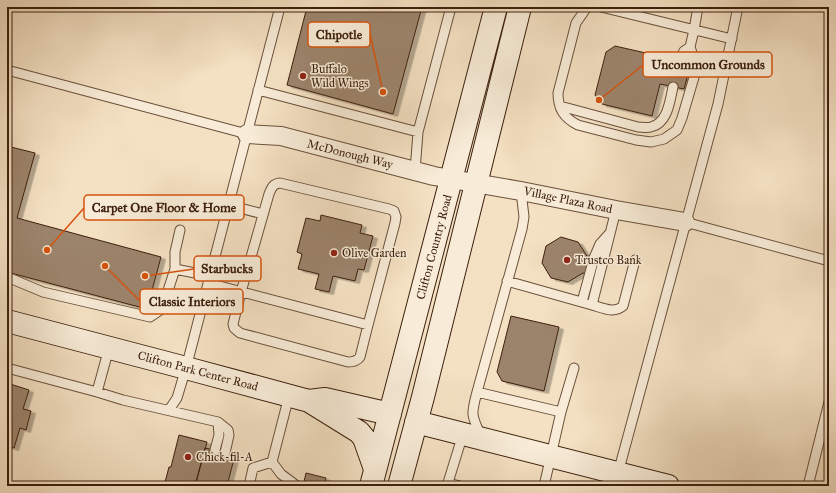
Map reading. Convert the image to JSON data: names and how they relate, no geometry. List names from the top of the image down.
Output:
{
  "streets": {
    "street": [
      "McDonough Way",
      "Village Plaza Road",
      "Clifton Country Road",
      "Clifton Park Center Road"
    ]
  },
  "crossings": [
    ["McDonough Way", "Village Plaza Road"],
    ["McDonough Way", "Clifton Country Road"],
    ["Village Plaza Road", "Clifton Country Road"],
    ["Clifton Country Road", "Clifton Park Center Road"]
  ],
  "places": [
    "Buffalo Wild Wings",
    "Chipotle",
    "Uncommon Grounds",
    "Carpet One Floor & Home",
    "Olive Garden",
    "Trustco Bank",
    "Classic Interiors",
    "Starbucks",
    "Chick-fil-A"
  ]
}
